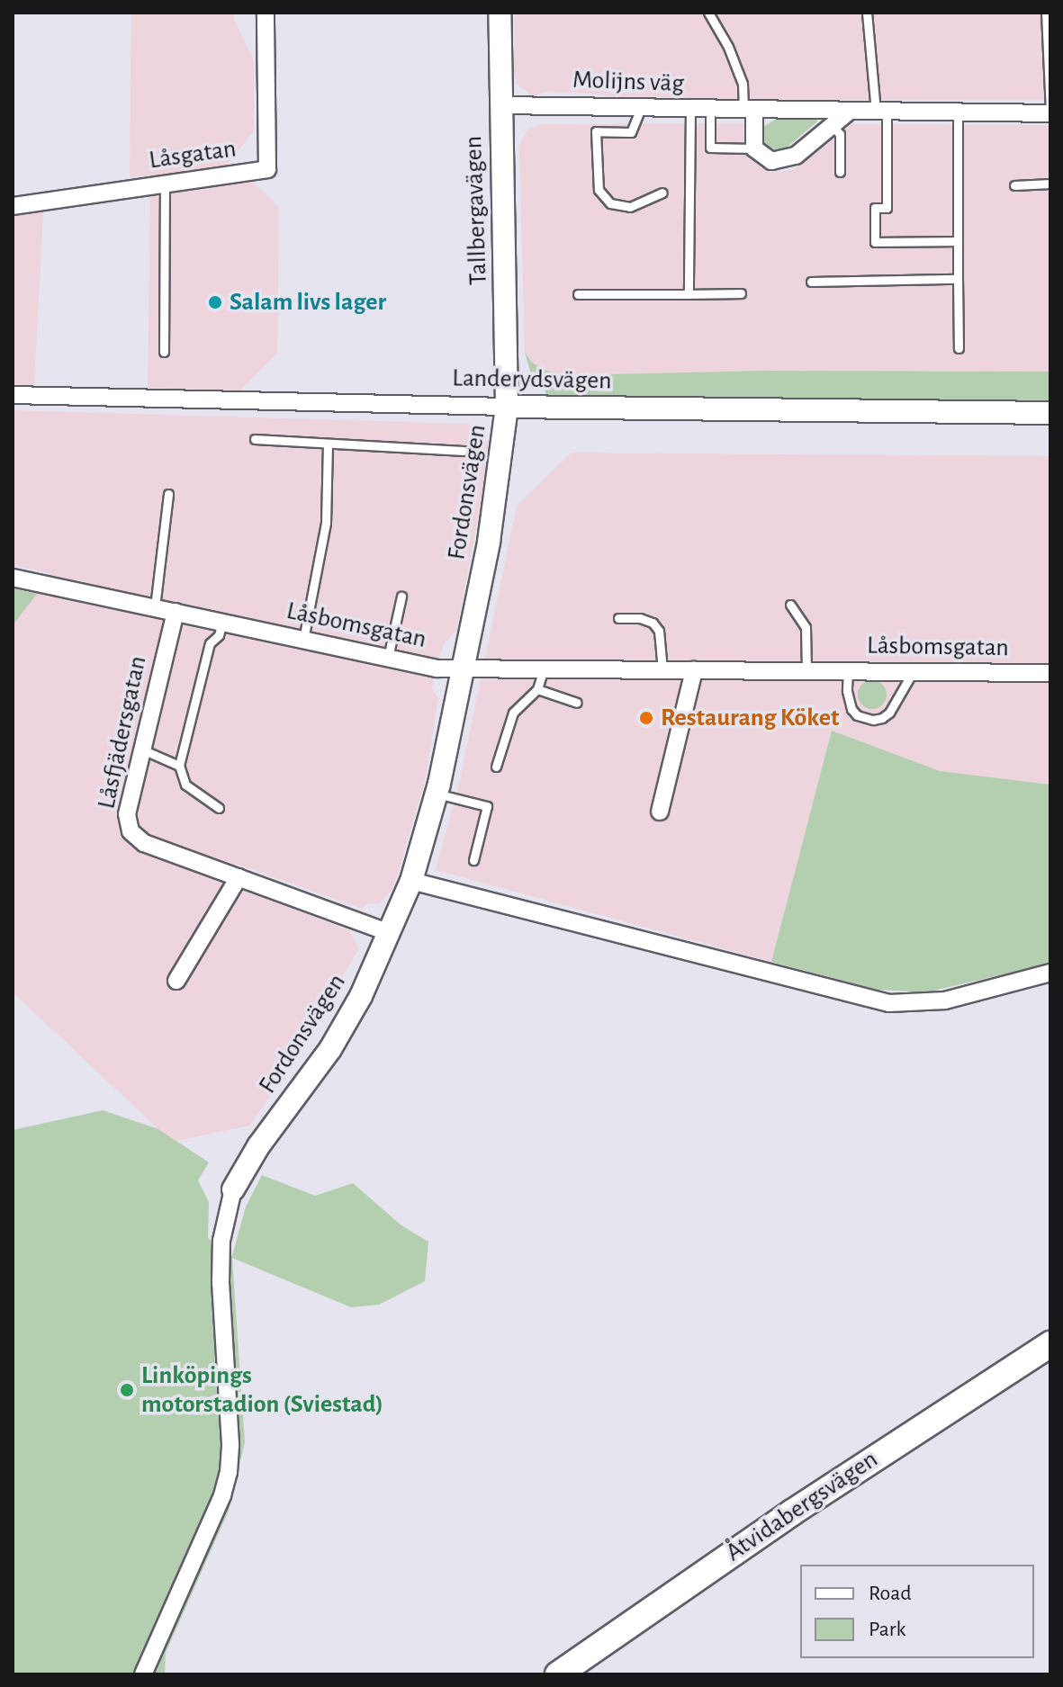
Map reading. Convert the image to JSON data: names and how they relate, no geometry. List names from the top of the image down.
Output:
{
  "streets": {
    "main road": ["Åtvidabergsvägen"],
    "street": [
      "Molijns väg",
      "Låsgatan",
      "Tallbergavägen",
      "Landerydsvägen",
      "Fordonsvägen",
      "Låsbomsgatan",
      "Låsfjädersgatan"
    ]
  },
  "crossings": [
    ["Molijns väg", "Tallbergavägen"],
    ["Tallbergavägen", "Landerydsvägen"],
    ["Tallbergavägen", "Fordonsvägen"],
    ["Landerydsvägen", "Fordonsvägen"],
    ["Fordonsvägen", "Låsbomsgatan"],
    ["Fordonsvägen", "Låsfjädersgatan"],
    ["Låsbomsgatan", "Låsfjädersgatan"]
  ],
  "places": ["Salam livs lager", "Restaurang Köket", "Linköpings motorstadion (Sviestad)"],
  "legend": ["Road", "Park"]
}
